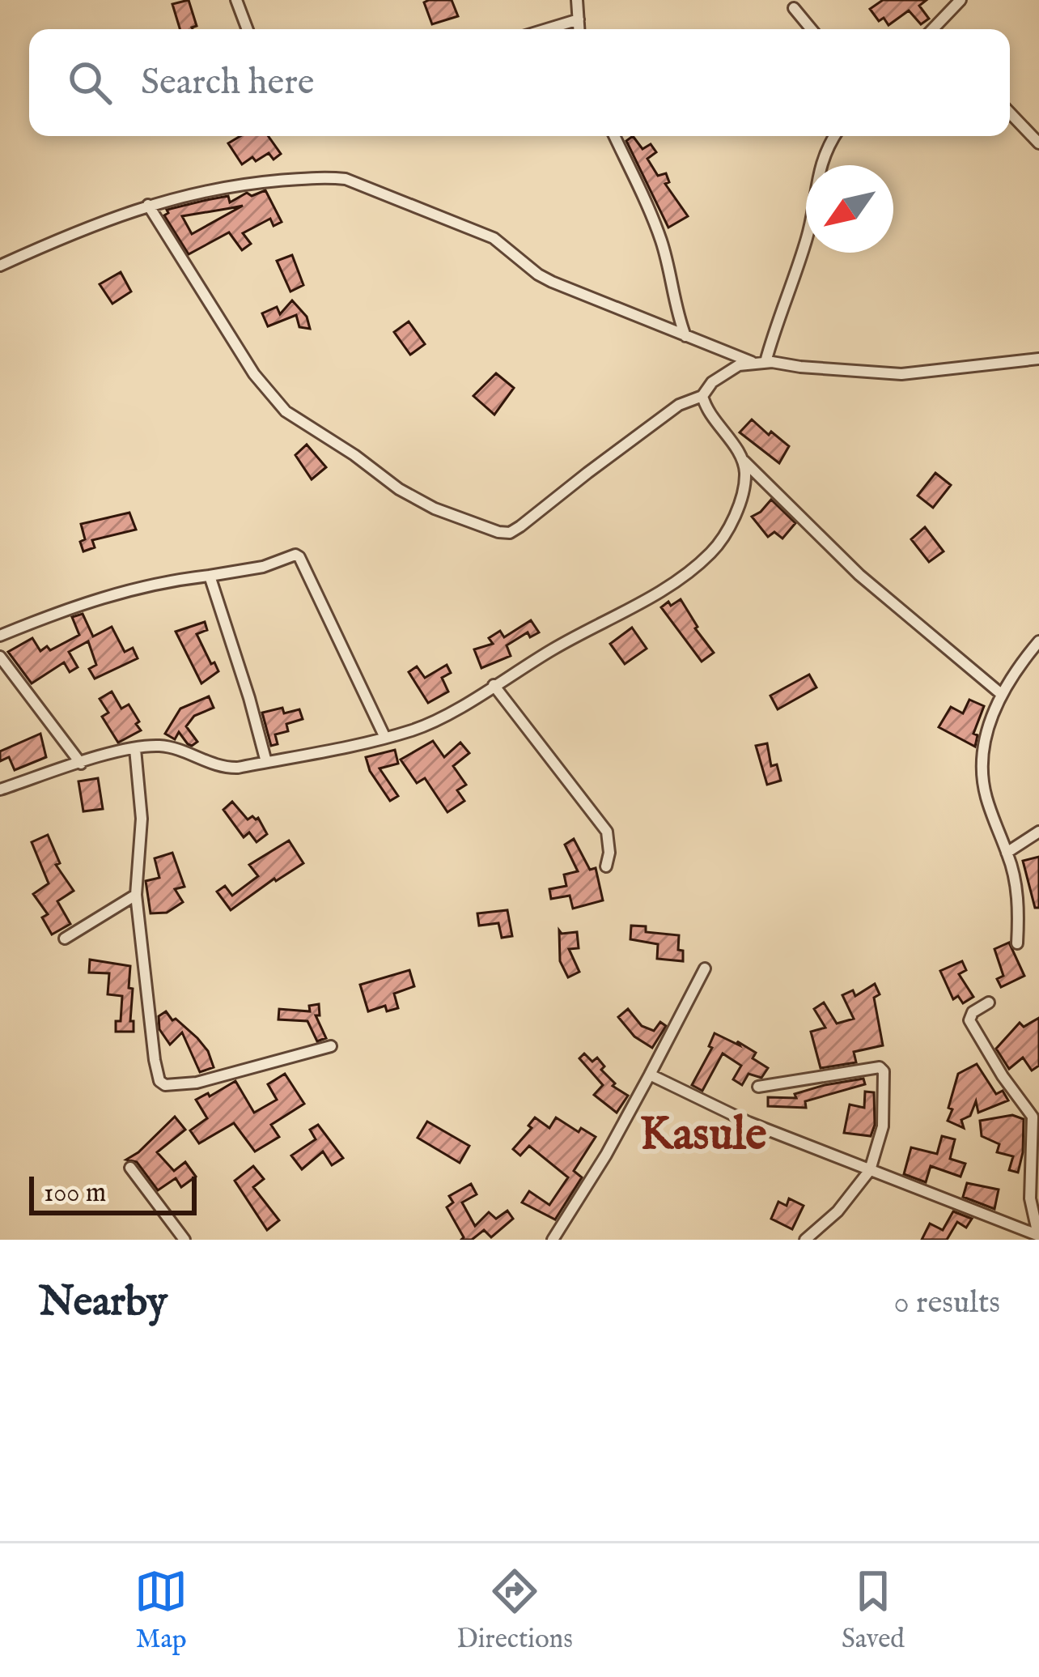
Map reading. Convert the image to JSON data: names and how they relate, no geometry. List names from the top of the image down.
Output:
{
  "districts": ["Kasule"],
  "scale_bar": "100 m",
  "north": "bottom left",
  "page": {
    "search": "Search here",
    "scale": "100 m",
    "heading": ["Nearby", "0 results"],
    "nav": ["Map", "Directions", "Saved"]
  }
}
